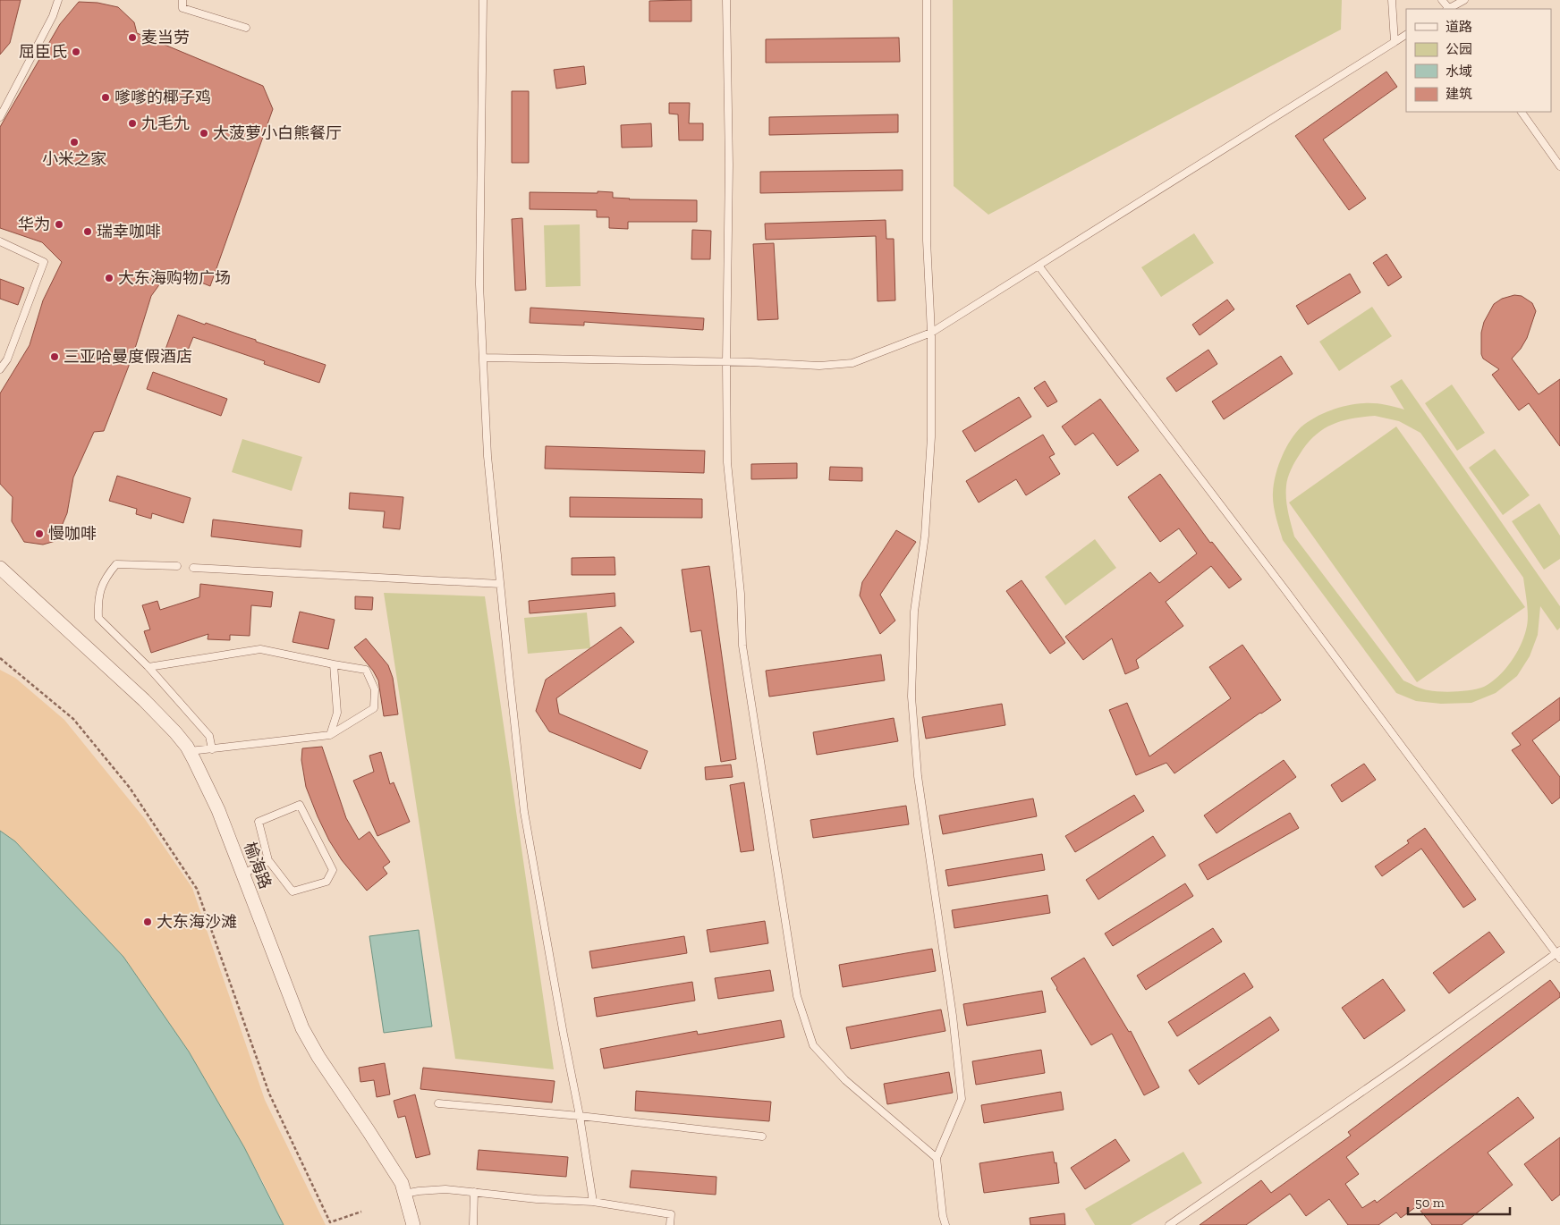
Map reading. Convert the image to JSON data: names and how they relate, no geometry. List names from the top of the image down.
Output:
{
  "streets": {
    "street": ["榆海路"]
  },
  "places": [
    "麦当劳",
    "屈臣氏",
    "嗲嗲的椰子鸡",
    "九毛九",
    "大菠萝小白熊餐厅",
    "小米之家",
    "华为",
    "瑞幸咖啡",
    "大东海购物广场",
    "三亚哈曼度假酒店",
    "慢咖啡",
    "大东海沙滩"
  ],
  "legend": [
    "道路",
    "公园",
    "水域",
    "建筑"
  ],
  "scale_bar": "50 m"
}
